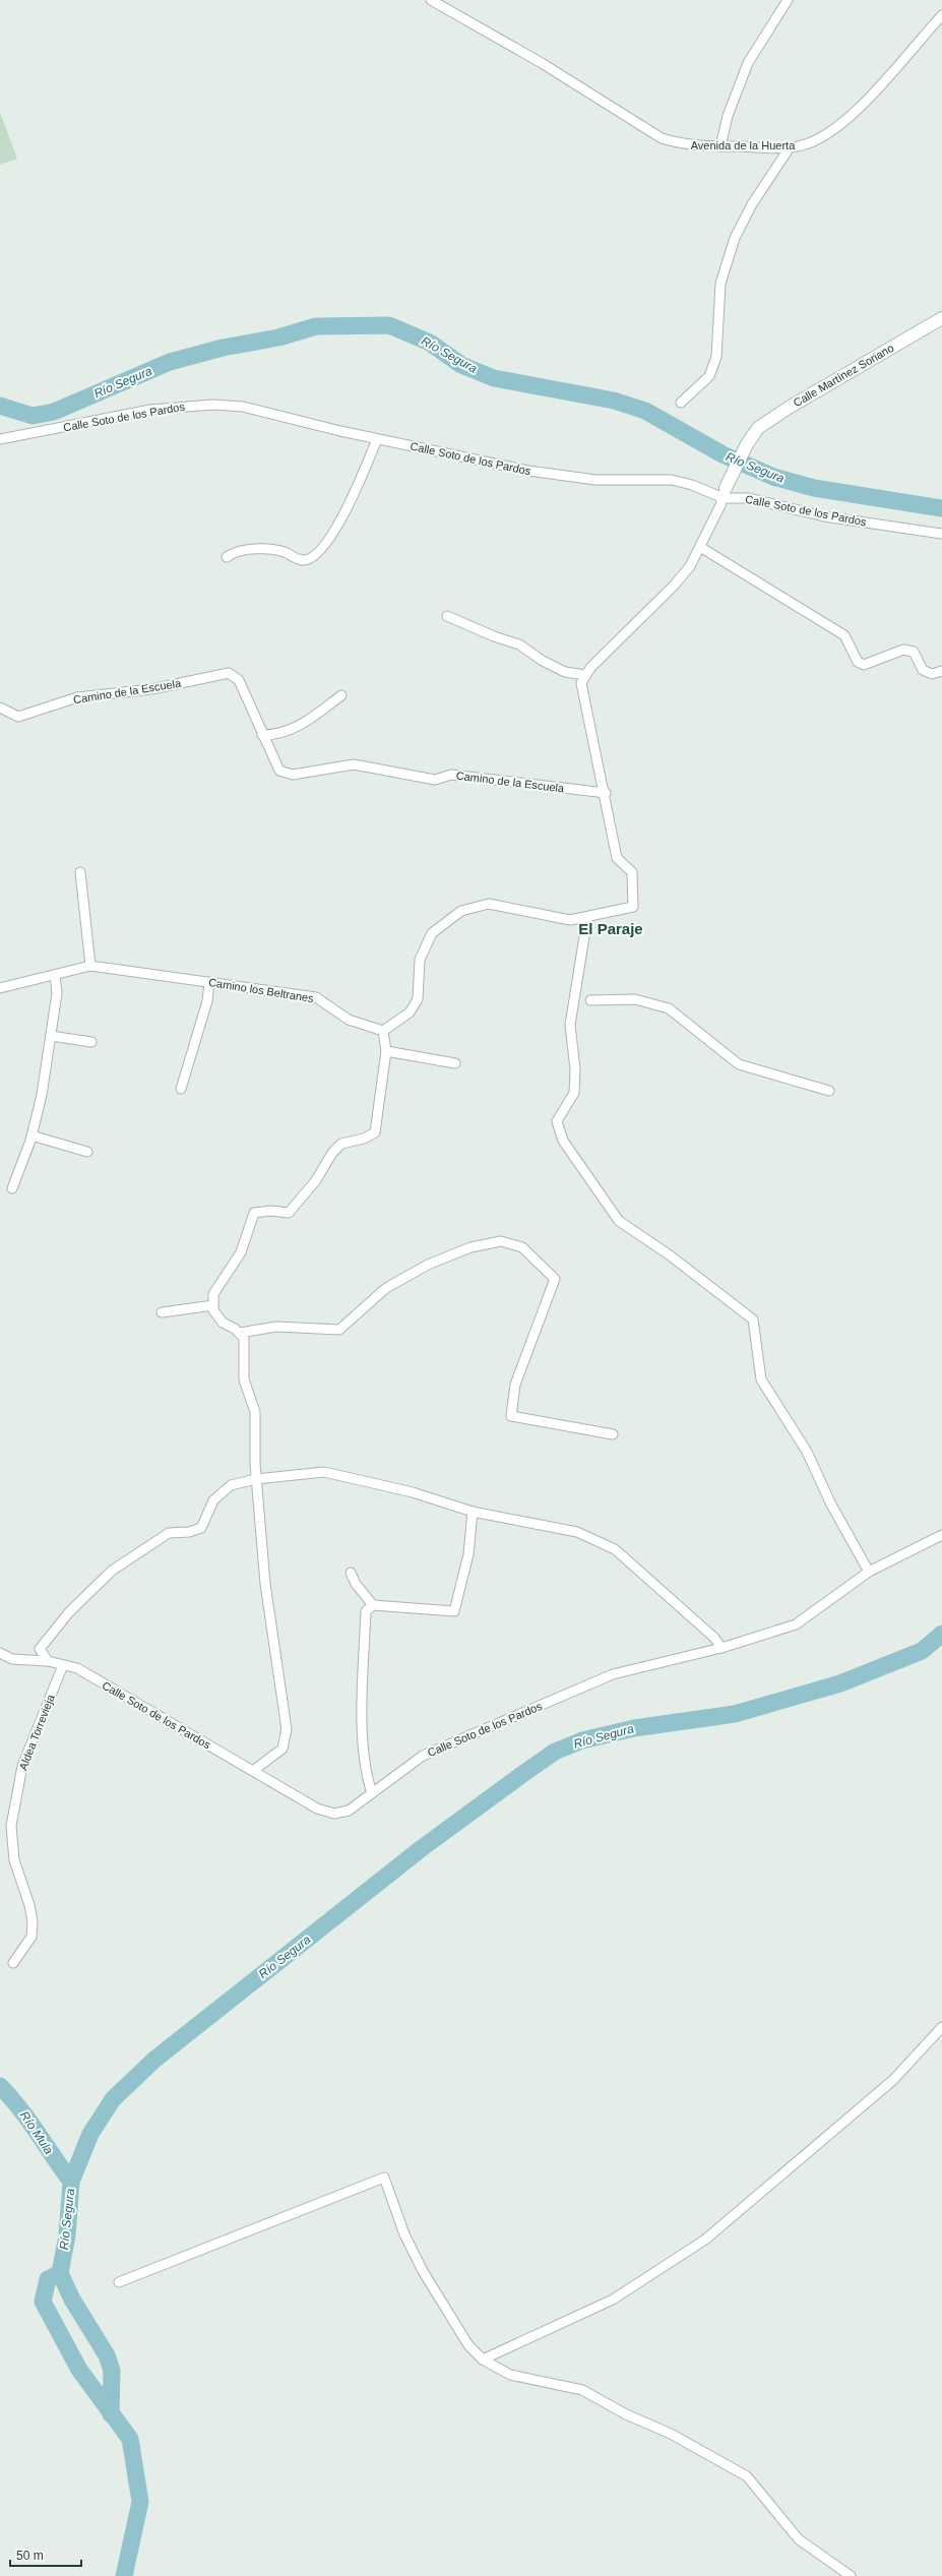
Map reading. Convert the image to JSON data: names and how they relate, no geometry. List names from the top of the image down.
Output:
{
  "streets": {
    "street": [
      "Avenida de la Huerta",
      "Calle Martínez Soriano",
      "Calle Soto de los Pardos",
      "Camino de la Escuela",
      "Camino los Beltranes",
      "Aldea Torrevieja"
    ]
  },
  "crossings": [
    ["Calle Martínez Soriano", "Calle Soto de los Pardos"],
    ["Calle Soto de los Pardos", "Aldea Torrevieja"]
  ],
  "districts": ["El Paraje"],
  "water": ["Río Segura", "Río Mula"],
  "scale_bar": "50 m"
}
